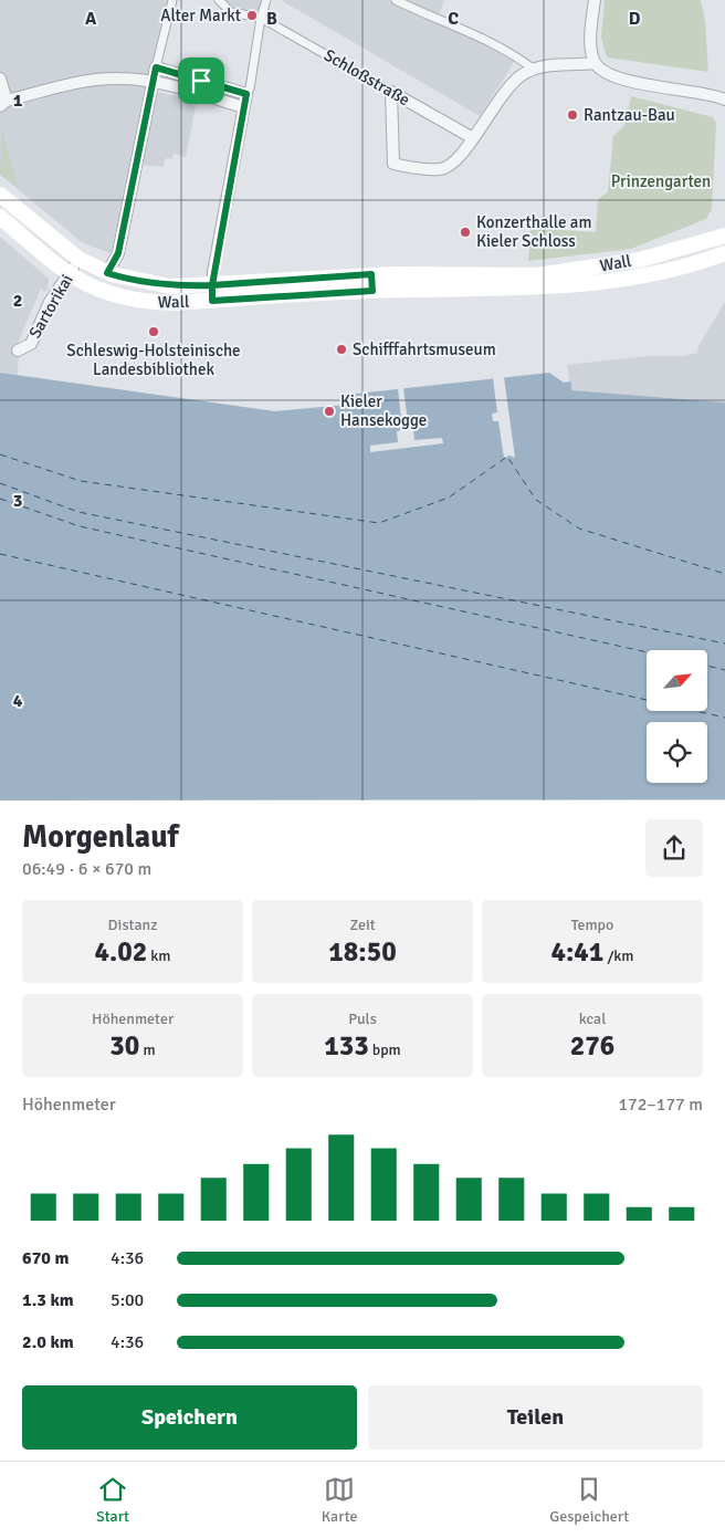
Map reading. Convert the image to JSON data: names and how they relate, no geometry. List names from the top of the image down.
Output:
{
  "streets": {
    "main road": ["Wall"],
    "street": ["Schloßstraße", "Sartorikai"]
  },
  "crossings": [
    ["Wall", "Sartorikai"]
  ],
  "parks": ["Prinzengarten"],
  "places": [
    "Alter Markt",
    "Rantzau-Bau",
    "Konzerthalle am Kieler Schloss",
    "Schleswig-Holsteinische Landesbibliothek",
    "Schifffahrtsmuseum",
    "Kieler Hansekogge"
  ],
  "north": "top right",
  "page": {
    "heading": ["Morgenlauf", "06:49 · 6 × 670 m"],
    "stats": [
      ["Distanz", "4.02 km"],
      ["Zeit", "18:50"],
      ["Tempo", "4:41 /km"],
      ["Höhenmeter", "30 m"],
      ["Puls", "133 bpm"],
      ["kcal", "276"]
    ],
    "chart": ["Höhenmeter", "172–177 m"],
    "list": [
      {
        "name": "670 m",
        "note": "4:36"
      },
      {
        "name": "1.3 km",
        "note": "5:00"
      },
      {
        "name": "2.0 km",
        "note": "4:36"
      }
    ],
    "buttons": ["Speichern", "Teilen"],
    "tabs": ["Start", "Karte", "Gespeichert"]
  },
  "grid": {
    "columns": [
      "A",
      "B",
      "C",
      "D"
    ],
    "rows": [
      "1",
      "2",
      "3",
      "4"
    ]
  }
}
